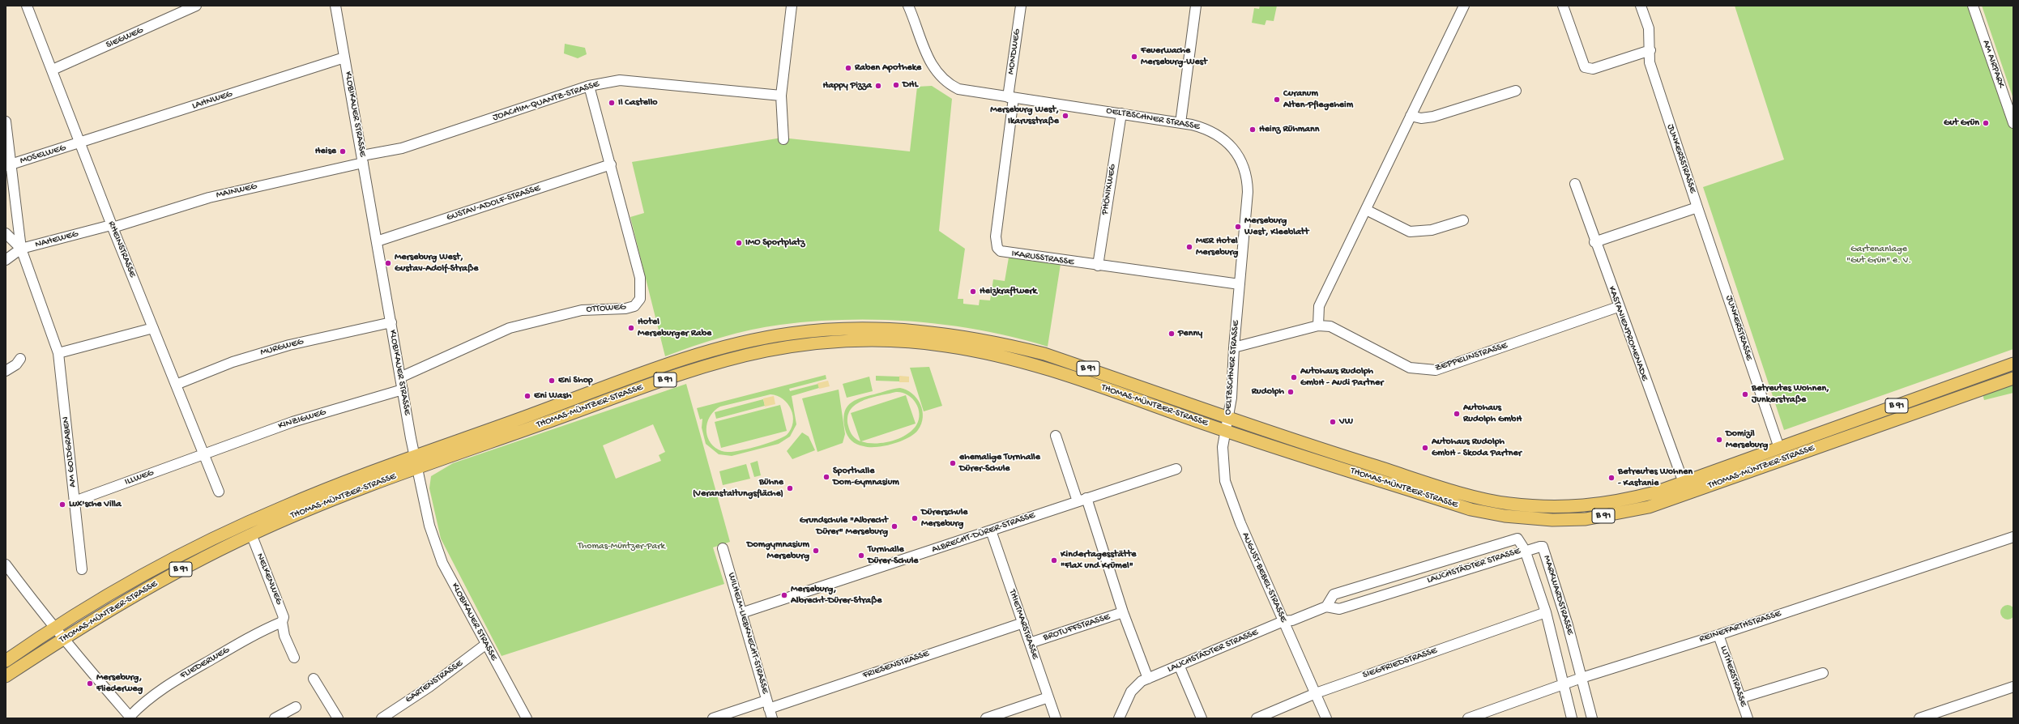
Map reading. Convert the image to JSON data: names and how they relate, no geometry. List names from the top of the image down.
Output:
{
  "streets": {
    "main road": ["B 91", "THOMAS-MÜNTZER-STRASSE"],
    "street": [
      "SIEGWEG",
      "MONDWEG",
      "AM AIRPARK",
      "LAHNWEG",
      "JOACHIM-QUANTZ-STRASSE",
      "KLOBIKAUER STRASSE",
      "OELTZSCHNER STRASSE",
      "MOSELWEG",
      "JUNKERSSTRASSE",
      "PHÖNIXWEG",
      "MAINWEG",
      "GUSTAV-ADOLF-STRASSE",
      "NAHEWEG",
      "RHEINSTRASSE",
      "IKARUSSTRASSE",
      "OTTOWEG",
      "JUNKERSTRASSE",
      "KASTANIENPROMENADE",
      "MURGWEG",
      "ZEPPELINSTRASSE",
      "KINZIGWEG",
      "AM GOLDGRABEN",
      "ILLWEG",
      "ALBRECHT-DÜRER-STRASSE",
      "LAUCHSTÄDTER STRASSE",
      "AUGUST-BEBEL-STRASSE",
      "NELKENWEG",
      "MARKWARDSTRASSE",
      "THIETMARSTRASSE",
      "REINEFARTHSTRASSE",
      "BROTUFFSTRASSE",
      "WILHELM-LIEBKNECHT-STRASSE",
      "FLIEDERWEG",
      "SIEGFRIEDSTRASSE",
      "FRIESENSTRASSE",
      "LUTHERSTRASSE",
      "GARTENSTRASSE"
    ]
  },
  "crossings": [
    ["SIEGWEG", "RHEINSTRASSE"],
    ["MONDWEG", "OELTZSCHNER STRASSE"],
    ["MONDWEG", "IKARUSSTRASSE"],
    ["LAHNWEG", "KLOBIKAUER STRASSE"],
    ["LAHNWEG", "MOSELWEG"],
    ["LAHNWEG", "RHEINSTRASSE"],
    ["JOACHIM-QUANTZ-STRASSE", "KLOBIKAUER STRASSE"],
    ["JOACHIM-QUANTZ-STRASSE", "MAINWEG"],
    ["JOACHIM-QUANTZ-STRASSE", "OTTOWEG"],
    ["KLOBIKAUER STRASSE", "MAINWEG"],
    ["KLOBIKAUER STRASSE", "GUSTAV-ADOLF-STRASSE"],
    ["KLOBIKAUER STRASSE", "OTTOWEG"],
    ["KLOBIKAUER STRASSE", "MURGWEG"],
    ["KLOBIKAUER STRASSE", "THOMAS-MÜNTZER-STRASSE"],
    ["KLOBIKAUER STRASSE", "KINZIGWEG"],
    ["KLOBIKAUER STRASSE", "GARTENSTRASSE"],
    ["OELTZSCHNER STRASSE", "PHÖNIXWEG"],
    ["OELTZSCHNER STRASSE", "IKARUSSTRASSE"],
    ["OELTZSCHNER STRASSE", "ZEPPELINSTRASSE"],
    ["OELTZSCHNER STRASSE", "THOMAS-MÜNTZER-STRASSE"],
    ["OELTZSCHNER STRASSE", "AUGUST-BEBEL-STRASSE"],
    ["MOSELWEG", "RHEINSTRASSE"],
    ["MOSELWEG", "AM GOLDGRABEN"],
    ["JUNKERSSTRASSE", "JUNKERSTRASSE"],
    ["PHÖNIXWEG", "IKARUSSTRASSE"],
    ["MAINWEG", "NAHEWEG"],
    ["MAINWEG", "RHEINSTRASSE"],
    ["GUSTAV-ADOLF-STRASSE", "OTTOWEG"],
    ["NAHEWEG", "RHEINSTRASSE"],
    ["NAHEWEG", "AM GOLDGRABEN"],
    ["RHEINSTRASSE", "MURGWEG"],
    ["RHEINSTRASSE", "KINZIGWEG"],
    ["RHEINSTRASSE", "ILLWEG"],
    ["JUNKERSTRASSE", "THOMAS-MÜNTZER-STRASSE"],
    ["KASTANIENPROMENADE", "ZEPPELINSTRASSE"],
    ["KASTANIENPROMENADE", "THOMAS-MÜNTZER-STRASSE"],
    ["THOMAS-MÜNTZER-STRASSE", "AUGUST-BEBEL-STRASSE"],
    ["KINZIGWEG", "ILLWEG"],
    ["AM GOLDGRABEN", "ILLWEG"],
    ["ALBRECHT-DÜRER-STRASSE", "THIETMARSTRASSE"],
    ["ALBRECHT-DÜRER-STRASSE", "BROTUFFSTRASSE"],
    ["ALBRECHT-DÜRER-STRASSE", "WILHELM-LIEBKNECHT-STRASSE"],
    ["LAUCHSTÄDTER STRASSE", "AUGUST-BEBEL-STRASSE"],
    ["LAUCHSTÄDTER STRASSE", "MARKWARDSTRASSE"],
    ["LAUCHSTÄDTER STRASSE", "BROTUFFSTRASSE"],
    ["AUGUST-BEBEL-STRASSE", "SIEGFRIEDSTRASSE"],
    ["NELKENWEG", "FLIEDERWEG"],
    ["MARKWARDSTRASSE", "REINEFARTHSTRASSE"],
    ["MARKWARDSTRASSE", "SIEGFRIEDSTRASSE"],
    ["THIETMARSTRASSE", "BROTUFFSTRASSE"],
    ["THIETMARSTRASSE", "FRIESENSTRASSE"],
    ["REINEFARTHSTRASSE", "LUTHERSTRASSE"],
    ["WILHELM-LIEBKNECHT-STRASSE", "FRIESENSTRASSE"]
  ],
  "parks": ["Gartenanlage \"Gut Grün\" e. V.", "Thomas-Müntzer-Park"],
  "places": [
    "Feuerwache Merseburg-West",
    "Raben Apotheke",
    "DHL",
    "Happy Pizza",
    "Curanum Alten-Pflegeheim",
    "Il Castello",
    "Merseburg West, Ikarusstraße",
    "Gut Grün",
    "Heinz Rühmann",
    "Heise",
    "Merseburg West, Kleeblatt",
    "IMO Sportplatz",
    "MER Hotel Merseburg",
    "Merseburg West, Gustav-Adolf-Straße",
    "Heizkraftwerk",
    "Hotel Merseburger Rabe",
    "Penny",
    "Autohaus Rudolph GmbH - Audi Partner",
    "Eni Shop",
    "Rudolph",
    "Betreutes Wohnen, Junkerstraße",
    "Eni Wash",
    "Autohaus Rudolph GmbH",
    "VW",
    "Domizil Merseburg",
    "Autohaus Rudolph GmbH - Skoda Partner",
    "ehemalige Turnhalle Dürer-Schule",
    "Sporthalle Dom-Gymnasium",
    "Betreutes Wohnen - Kastanie",
    "Bühne (Veranstaltungsfläche)",
    "Lux'sche Villa",
    "Dürerschule Merseburg",
    "Grundschule \"Albrecht Dürer\" Merseburg",
    "Domgymnasium Merseburg",
    "Turnhalle Dürer-Schule",
    "Kindertagesstätte \"Flax und Krümel\"",
    "Merseburg, Albrecht-Dürer-Straße",
    "Merseburg, Fliederweg"
  ]
}
